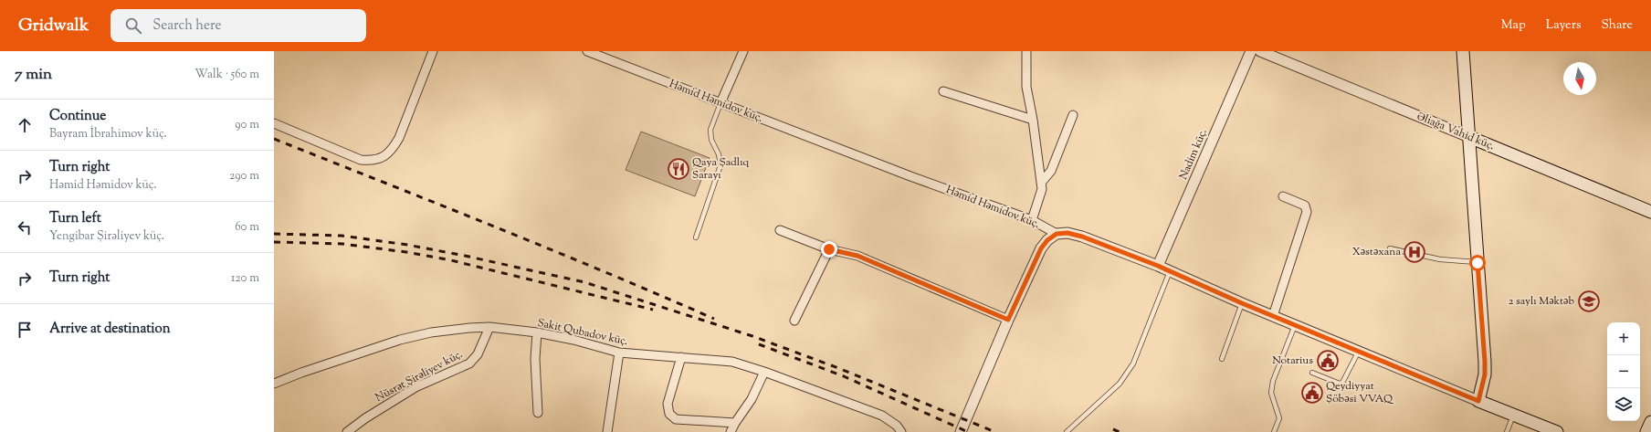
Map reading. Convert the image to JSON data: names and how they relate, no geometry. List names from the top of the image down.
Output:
{
  "streets": {
    "main road": ["Həmid Həmidov küç.", "Əliağa Vahid küç."],
    "street": ["Nadim küç.", "Sakit Qubadov küç.", "Nüsrət Şirəliyev küç."]
  },
  "crossings": [
    ["Həmid Həmidov küç.", "Nadim küç."],
    ["Sakit Qubadov küç.", "Nüsrət Şirəliyev küç."]
  ],
  "places": {
    "restaurant": ["Qaya Şadlıq Sarayı"],
    "hospital": ["Xəstəxana"],
    "school or university": ["2 saylı Məktəb"],
    "public building": ["Notarius", "Qeydiyyat Şöbəsi VVAQ"]
  },
  "north": "bottom",
  "page": {
    "header": "Gridwalk",
    "search": "Search here",
    "nav": ["Map", "Layers", "Share"],
    "heading": ["7 min", "Walk · 560 m"],
    "list": [
      ["Continue", "Bayram İbrahimov küç.", "90 m"],
      ["Turn right", "Həmid Həmidov küç.", "290 m"],
      ["Turn left", "Yengibar Şirəliyev küç.", "60 m"],
      ["Turn right", "120 m"],
      "Arrive at destination"
    ],
    "map_buttons": ["+", "−"]
  }
}
